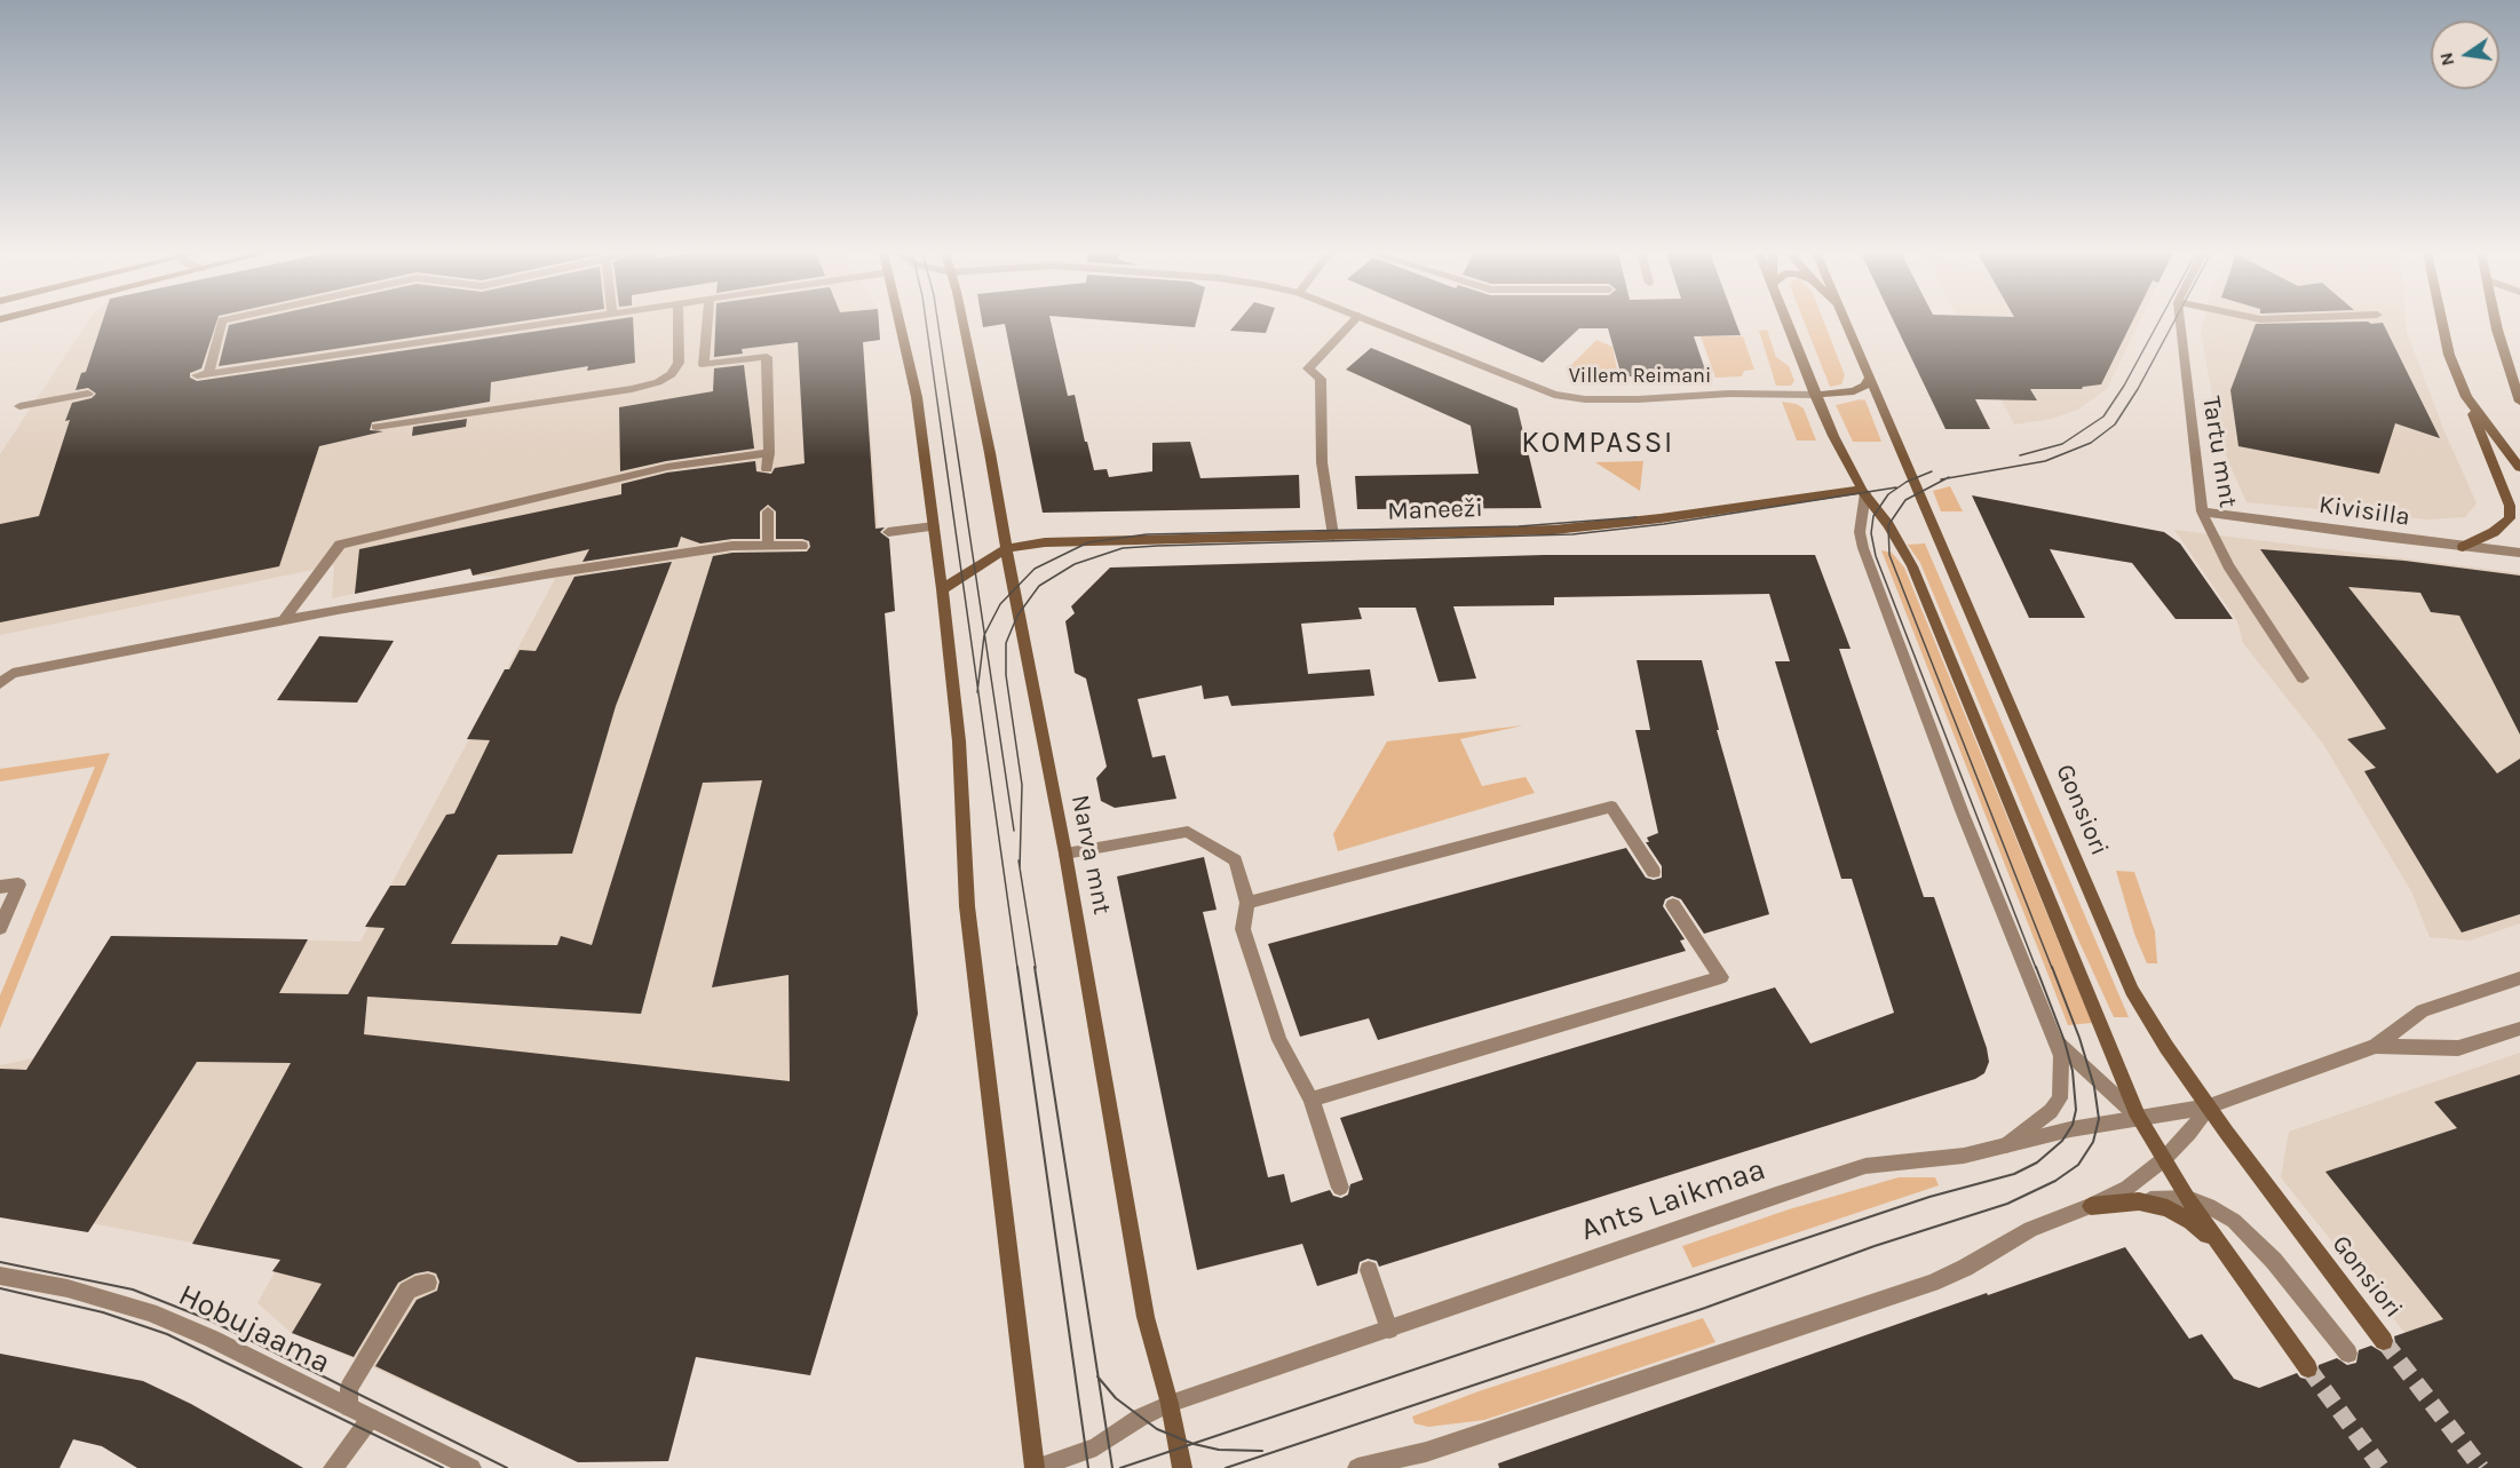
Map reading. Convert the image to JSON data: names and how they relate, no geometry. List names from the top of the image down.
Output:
{
  "streets": {
    "main road": ["Maneeži", "Gonsiori", "Narva mnt"],
    "street": [
      "Villem Reimani",
      "Tartu mnt",
      "Kivisilla",
      "Ants Laikmaa",
      "Hobujaama"
    ]
  },
  "crossings": [
    ["Tartu mnt", "Kivisilla"],
    ["Maneeži", "Narva mnt"],
    ["Gonsiori", "Ants Laikmaa"],
    ["Narva mnt", "Ants Laikmaa"]
  ],
  "districts": ["KOMPASSI"],
  "north": "left"
}
